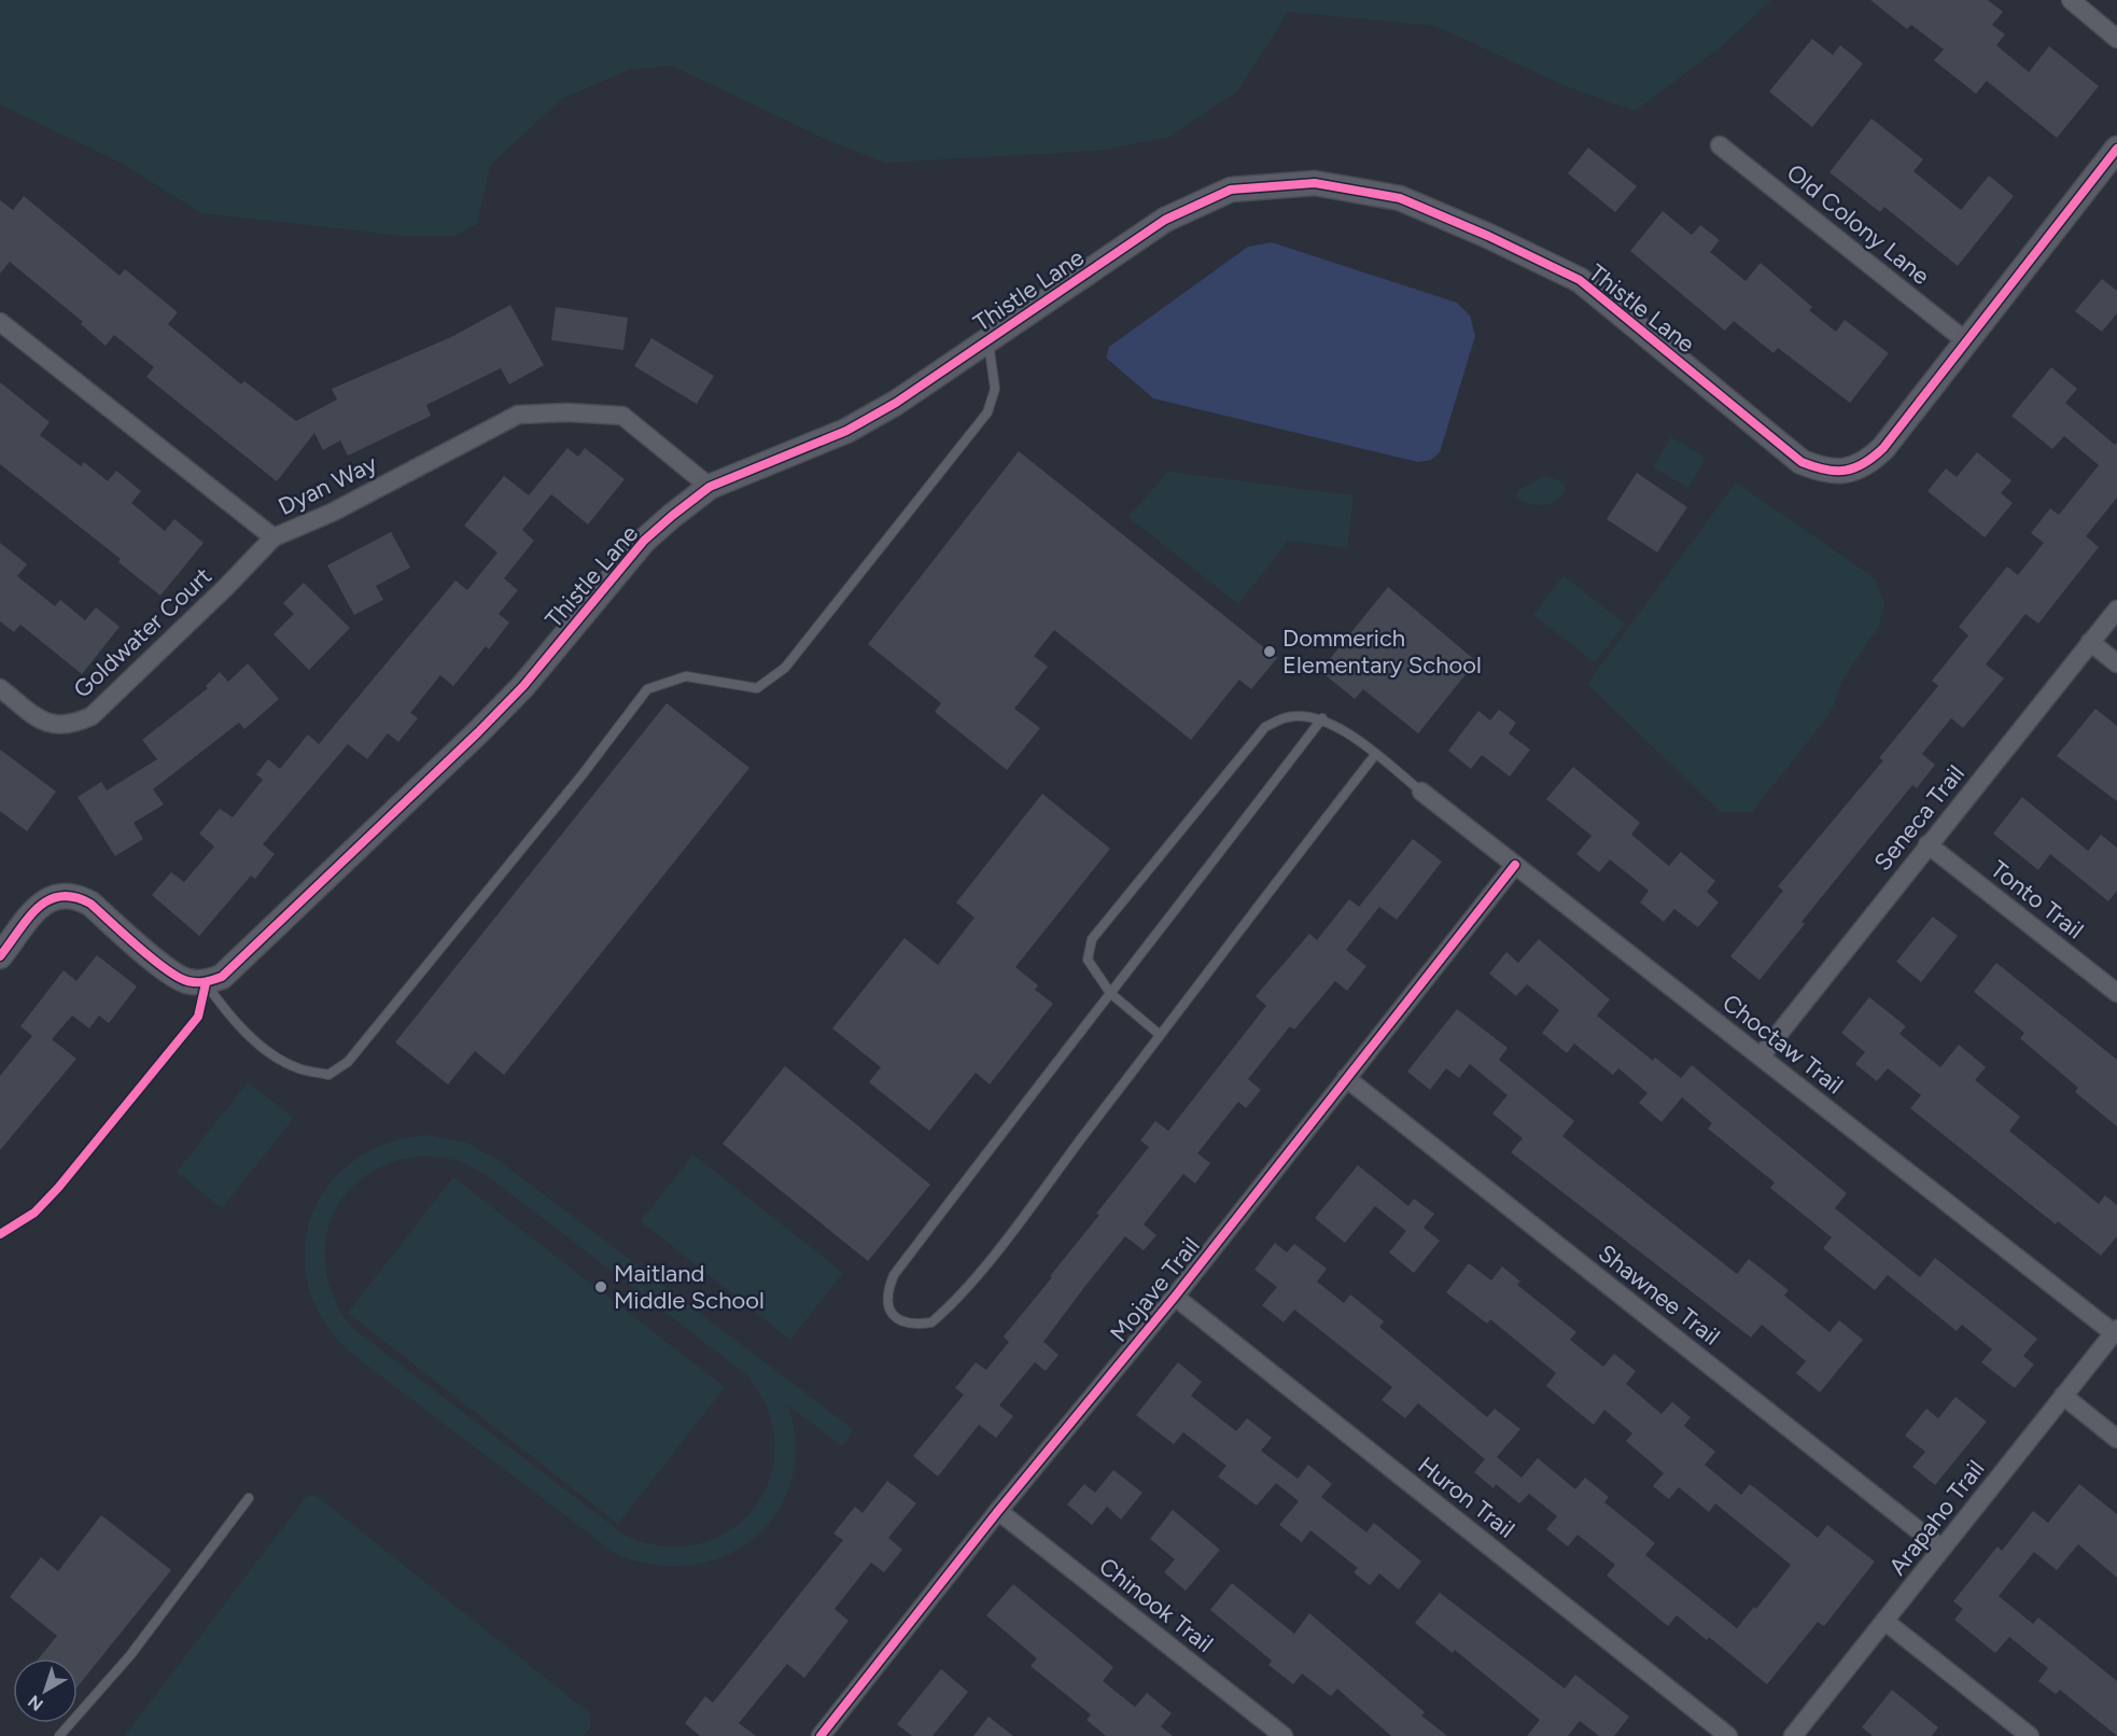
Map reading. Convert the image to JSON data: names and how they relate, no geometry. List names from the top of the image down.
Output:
{
  "streets": {
    "street": [
      "Old Colony Lane",
      "Thistle Lane",
      "Dyan Way",
      "Goldwater Court",
      "Seneca Trail",
      "Tonto Trail",
      "Choctaw Trail",
      "Mojave Trail",
      "Shawnee Trail",
      "Huron Trail",
      "Arapaho Trail",
      "Chinook Trail"
    ]
  },
  "crossings": [
    ["Old Colony Lane", "Thistle Lane"],
    ["Thistle Lane", "Dyan Way"],
    ["Dyan Way", "Goldwater Court"],
    ["Seneca Trail", "Tonto Trail"],
    ["Seneca Trail", "Choctaw Trail"],
    ["Choctaw Trail", "Mojave Trail"],
    ["Choctaw Trail", "Arapaho Trail"],
    ["Mojave Trail", "Shawnee Trail"],
    ["Mojave Trail", "Huron Trail"],
    ["Mojave Trail", "Chinook Trail"],
    ["Shawnee Trail", "Arapaho Trail"]
  ],
  "places": ["Dommerich Elementary School", "Maitland Middle School"],
  "north": "bottom left"
}
